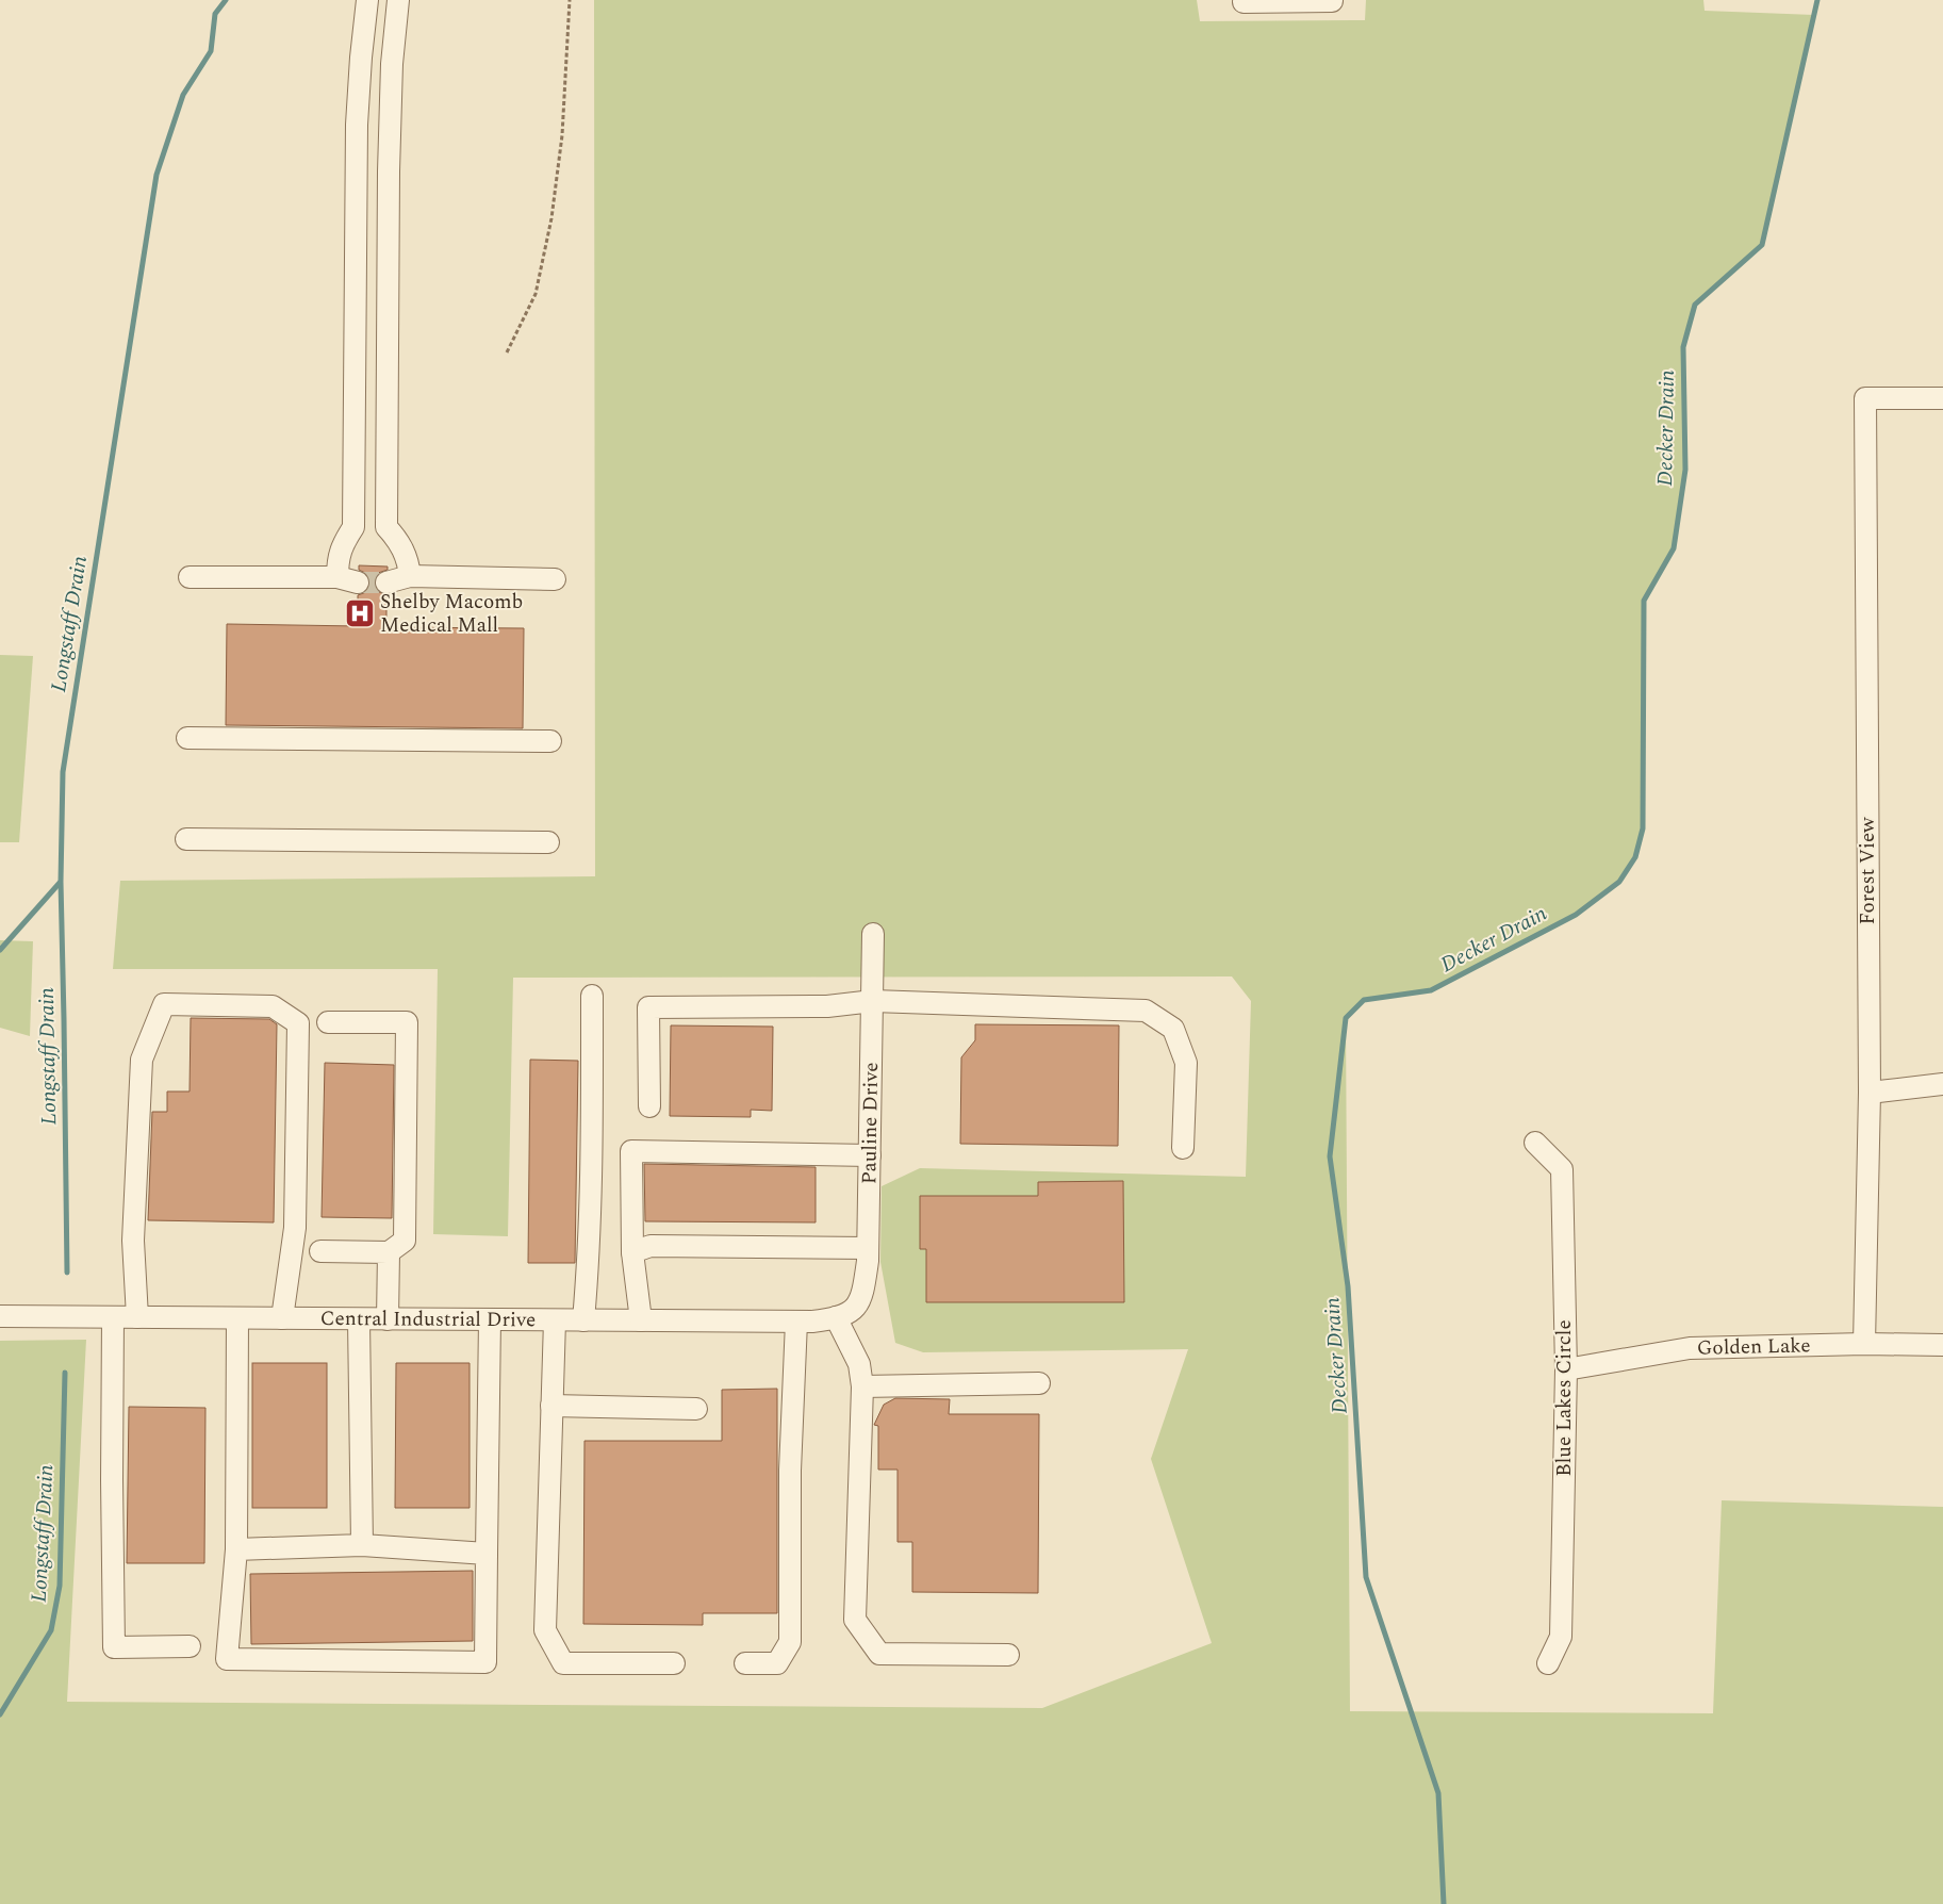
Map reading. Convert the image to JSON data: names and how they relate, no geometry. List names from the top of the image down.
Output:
{
  "streets": {
    "street": [
      "Forest View",
      "Pauline Drive",
      "Central Industrial Drive",
      "Golden Lake",
      "Blue Lakes Circle"
    ]
  },
  "crossings": [
    ["Forest View", "Golden Lake"],
    ["Pauline Drive", "Central Industrial Drive"],
    ["Golden Lake", "Blue Lakes Circle"]
  ],
  "water": ["Decker Drain", "Longstaff Drain"],
  "places": {
    "hospital": ["Shelby Macomb Medical Mall"]
  }
}
